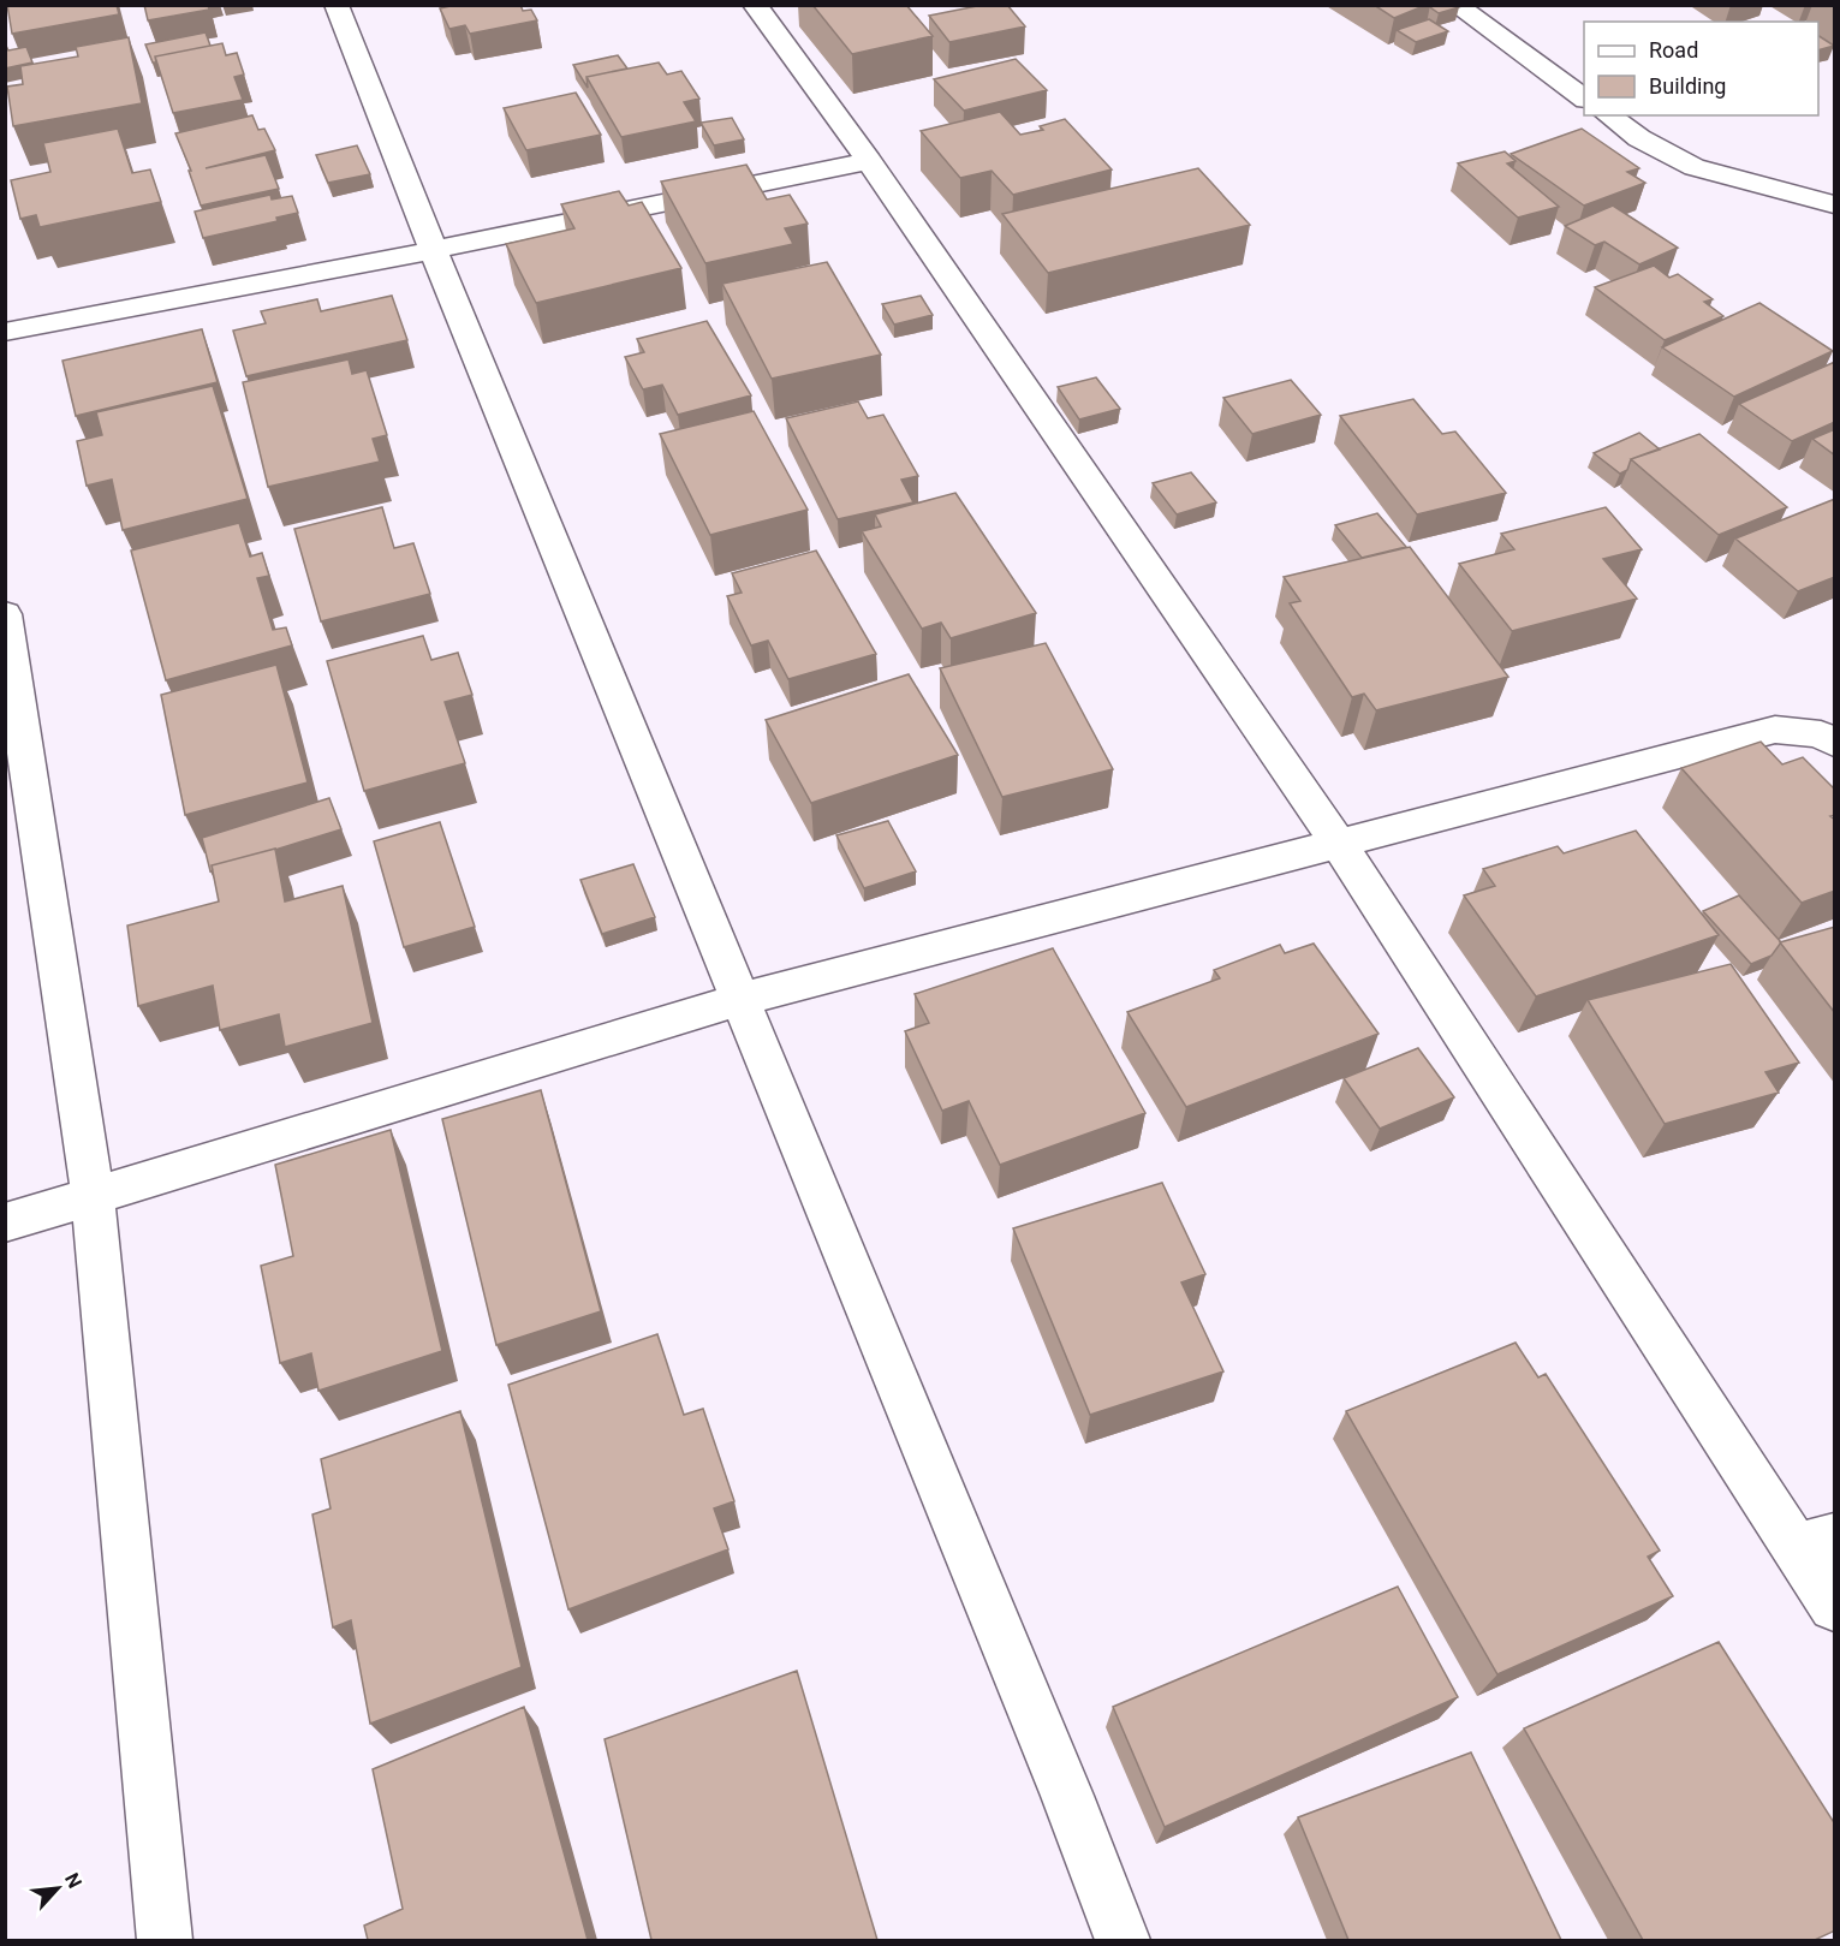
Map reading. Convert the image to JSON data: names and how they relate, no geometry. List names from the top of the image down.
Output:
{
  "legend": ["Road", "Building"],
  "north": "top right"
}
